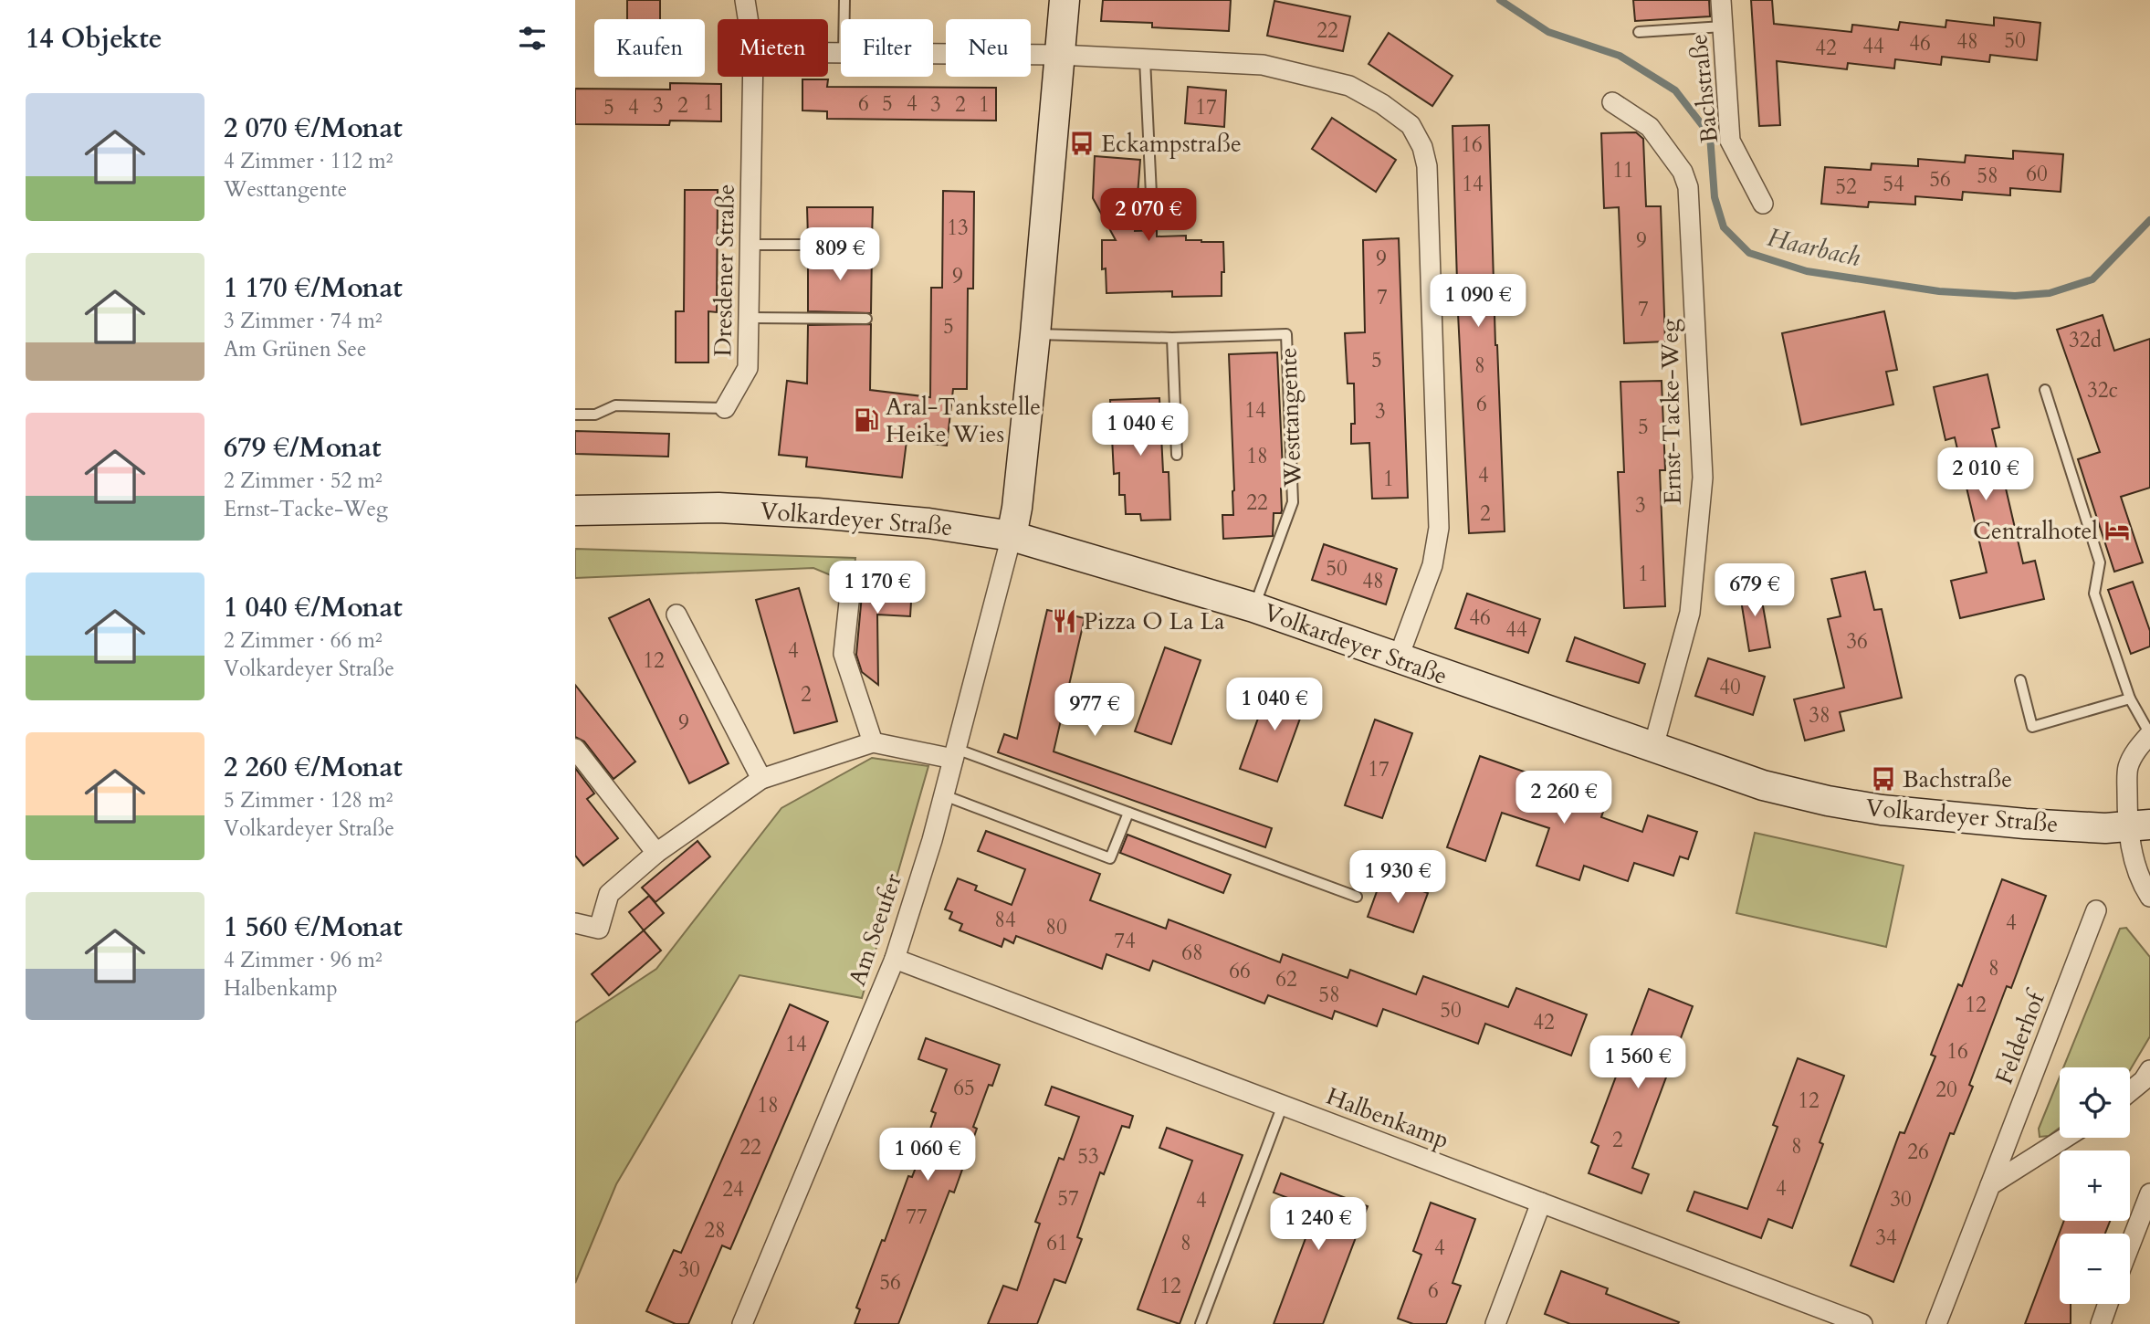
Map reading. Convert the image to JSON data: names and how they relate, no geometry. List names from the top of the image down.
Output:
{
  "streets": {
    "main road": ["Volkardeyer Straße"],
    "street": [
      "Bachstraße",
      "Dresdener Straße",
      "Ernst-Tacke-Weg",
      "Am Seeufer",
      "Felderhof",
      "Halbenkamp"
    ],
    "lane": ["Westtangente"]
  },
  "crossings": [
    ["Ernst-Tacke-Weg", "Volkardeyer Straße"],
    ["Westtangente", "Volkardeyer Straße"],
    ["Volkardeyer Straße", "Am Seeufer"],
    ["Am Seeufer", "Halbenkamp"]
  ],
  "water": ["Haarbach"],
  "places": {
    "bus stop": ["Eckampstraße", "Bachstraße"],
    "fuel station": ["Aral-Tankstelle Heike Wies"],
    "hotel": ["Centralhotel"],
    "restaurant": ["Pizza O La La"]
  },
  "house_numbers": [
    "22",
    "50",
    "48",
    "46",
    "44",
    "42",
    "1",
    "6",
    "5",
    "4",
    "3",
    "2",
    "1",
    "3",
    "2",
    "5",
    "4",
    "17",
    "16",
    "11",
    "60",
    "58",
    "56",
    "14",
    "54",
    "52",
    "13",
    "9",
    "9",
    "9",
    "7",
    "7",
    "5",
    "32d",
    "5",
    "8",
    "32c",
    "6",
    "14",
    "3",
    "5",
    "18",
    "4",
    "1",
    "22",
    "3",
    "2",
    "50",
    "1",
    "48",
    "46",
    "44",
    "36",
    "4",
    "12",
    "40",
    "2",
    "38",
    "9",
    "17",
    "84",
    "4",
    "80",
    "74",
    "68",
    "8",
    "66",
    "62",
    "58",
    "12",
    "50",
    "42",
    "14",
    "16",
    "65",
    "20",
    "12",
    "18",
    "2",
    "8",
    "22",
    "26",
    "53",
    "4",
    "24",
    "57",
    "30",
    "4",
    "77",
    "28",
    "34",
    "61",
    "8",
    "4",
    "30",
    "56",
    "12",
    "6"
  ],
  "page": {
    "heading": "14 Objekte",
    "chip": [
      "Kaufen",
      "Mieten",
      "Filter",
      "Neu"
    ],
    "list": [
      {
        "name": "2 070 €/Monat",
        "note": "4 Zimmer · 112 m² · Westtangente"
      },
      {
        "name": "1 170 €/Monat",
        "note": "3 Zimmer · 74 m² · Am Grünen See"
      },
      {
        "name": "679 €/Monat",
        "note": "2 Zimmer · 52 m² · Ernst-Tacke-Weg"
      },
      {
        "name": "1 040 €/Monat",
        "note": "2 Zimmer · 66 m² · Volkardeyer Straße"
      },
      {
        "name": "2 260 €/Monat",
        "note": "5 Zimmer · 128 m² · Volkardeyer Straße"
      },
      {
        "name": "1 560 €/Monat",
        "note": "4 Zimmer · 96 m² · Halbenkamp"
      }
    ],
    "price": [
      "2 070 €",
      "809 €",
      "1 090 €",
      "1 040 €",
      "2 010 €",
      "1 170 €",
      "679 €",
      "1 040 €",
      "977 €",
      "2 260 €",
      "1 930 €",
      "1 560 €",
      "1 060 €",
      "1 240 €"
    ],
    "map_buttons": ["+", "−"]
  }
}
